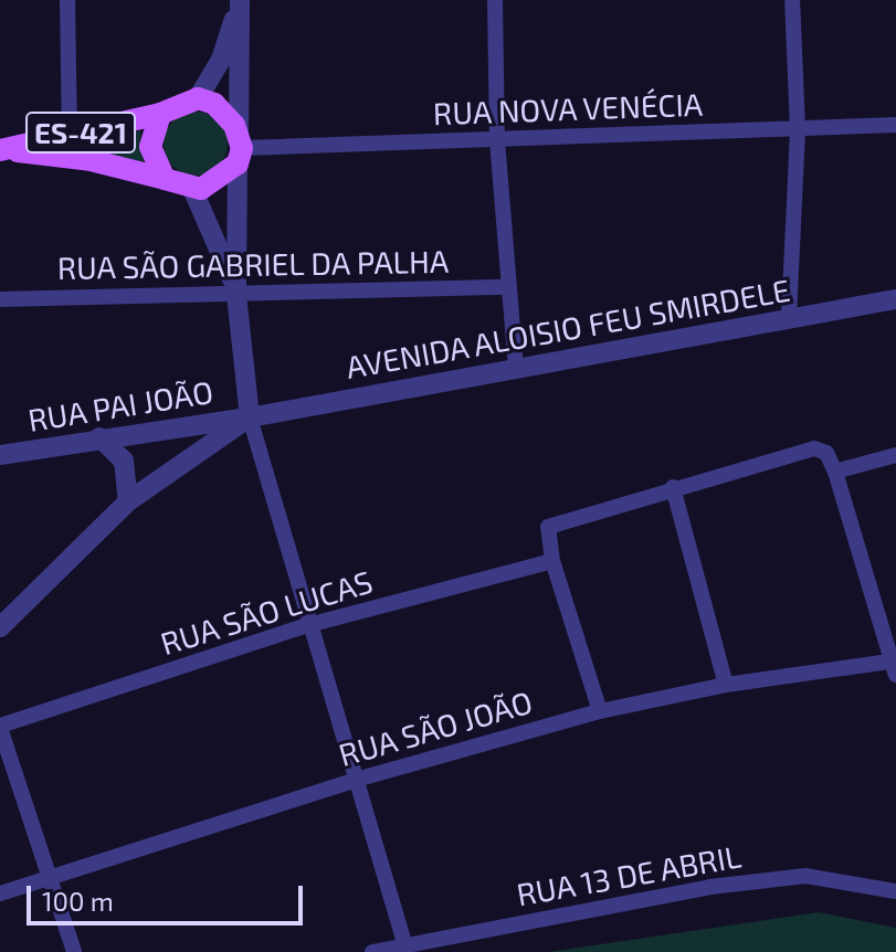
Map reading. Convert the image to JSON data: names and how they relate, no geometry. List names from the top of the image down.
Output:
{
  "streets": {
    "main road": ["ES-421"],
    "street": [
      "RUA NOVA VENÉCIA",
      "RUA SÃO GABRIEL DA PALHA",
      "AVENIDA ALOISIO FEU SMIRDELE",
      "RUA PAI JOÃO",
      "RUA SÃO LUCAS",
      "RUA SÃO JOÃO",
      "RUA 13 DE ABRIL"
    ]
  },
  "crossings": [
    ["RUA NOVA VENÉCIA", "ES-421"],
    ["AVENIDA ALOISIO FEU SMIRDELE", "RUA PAI JOÃO"]
  ],
  "scale_bar": "100 m"
}
